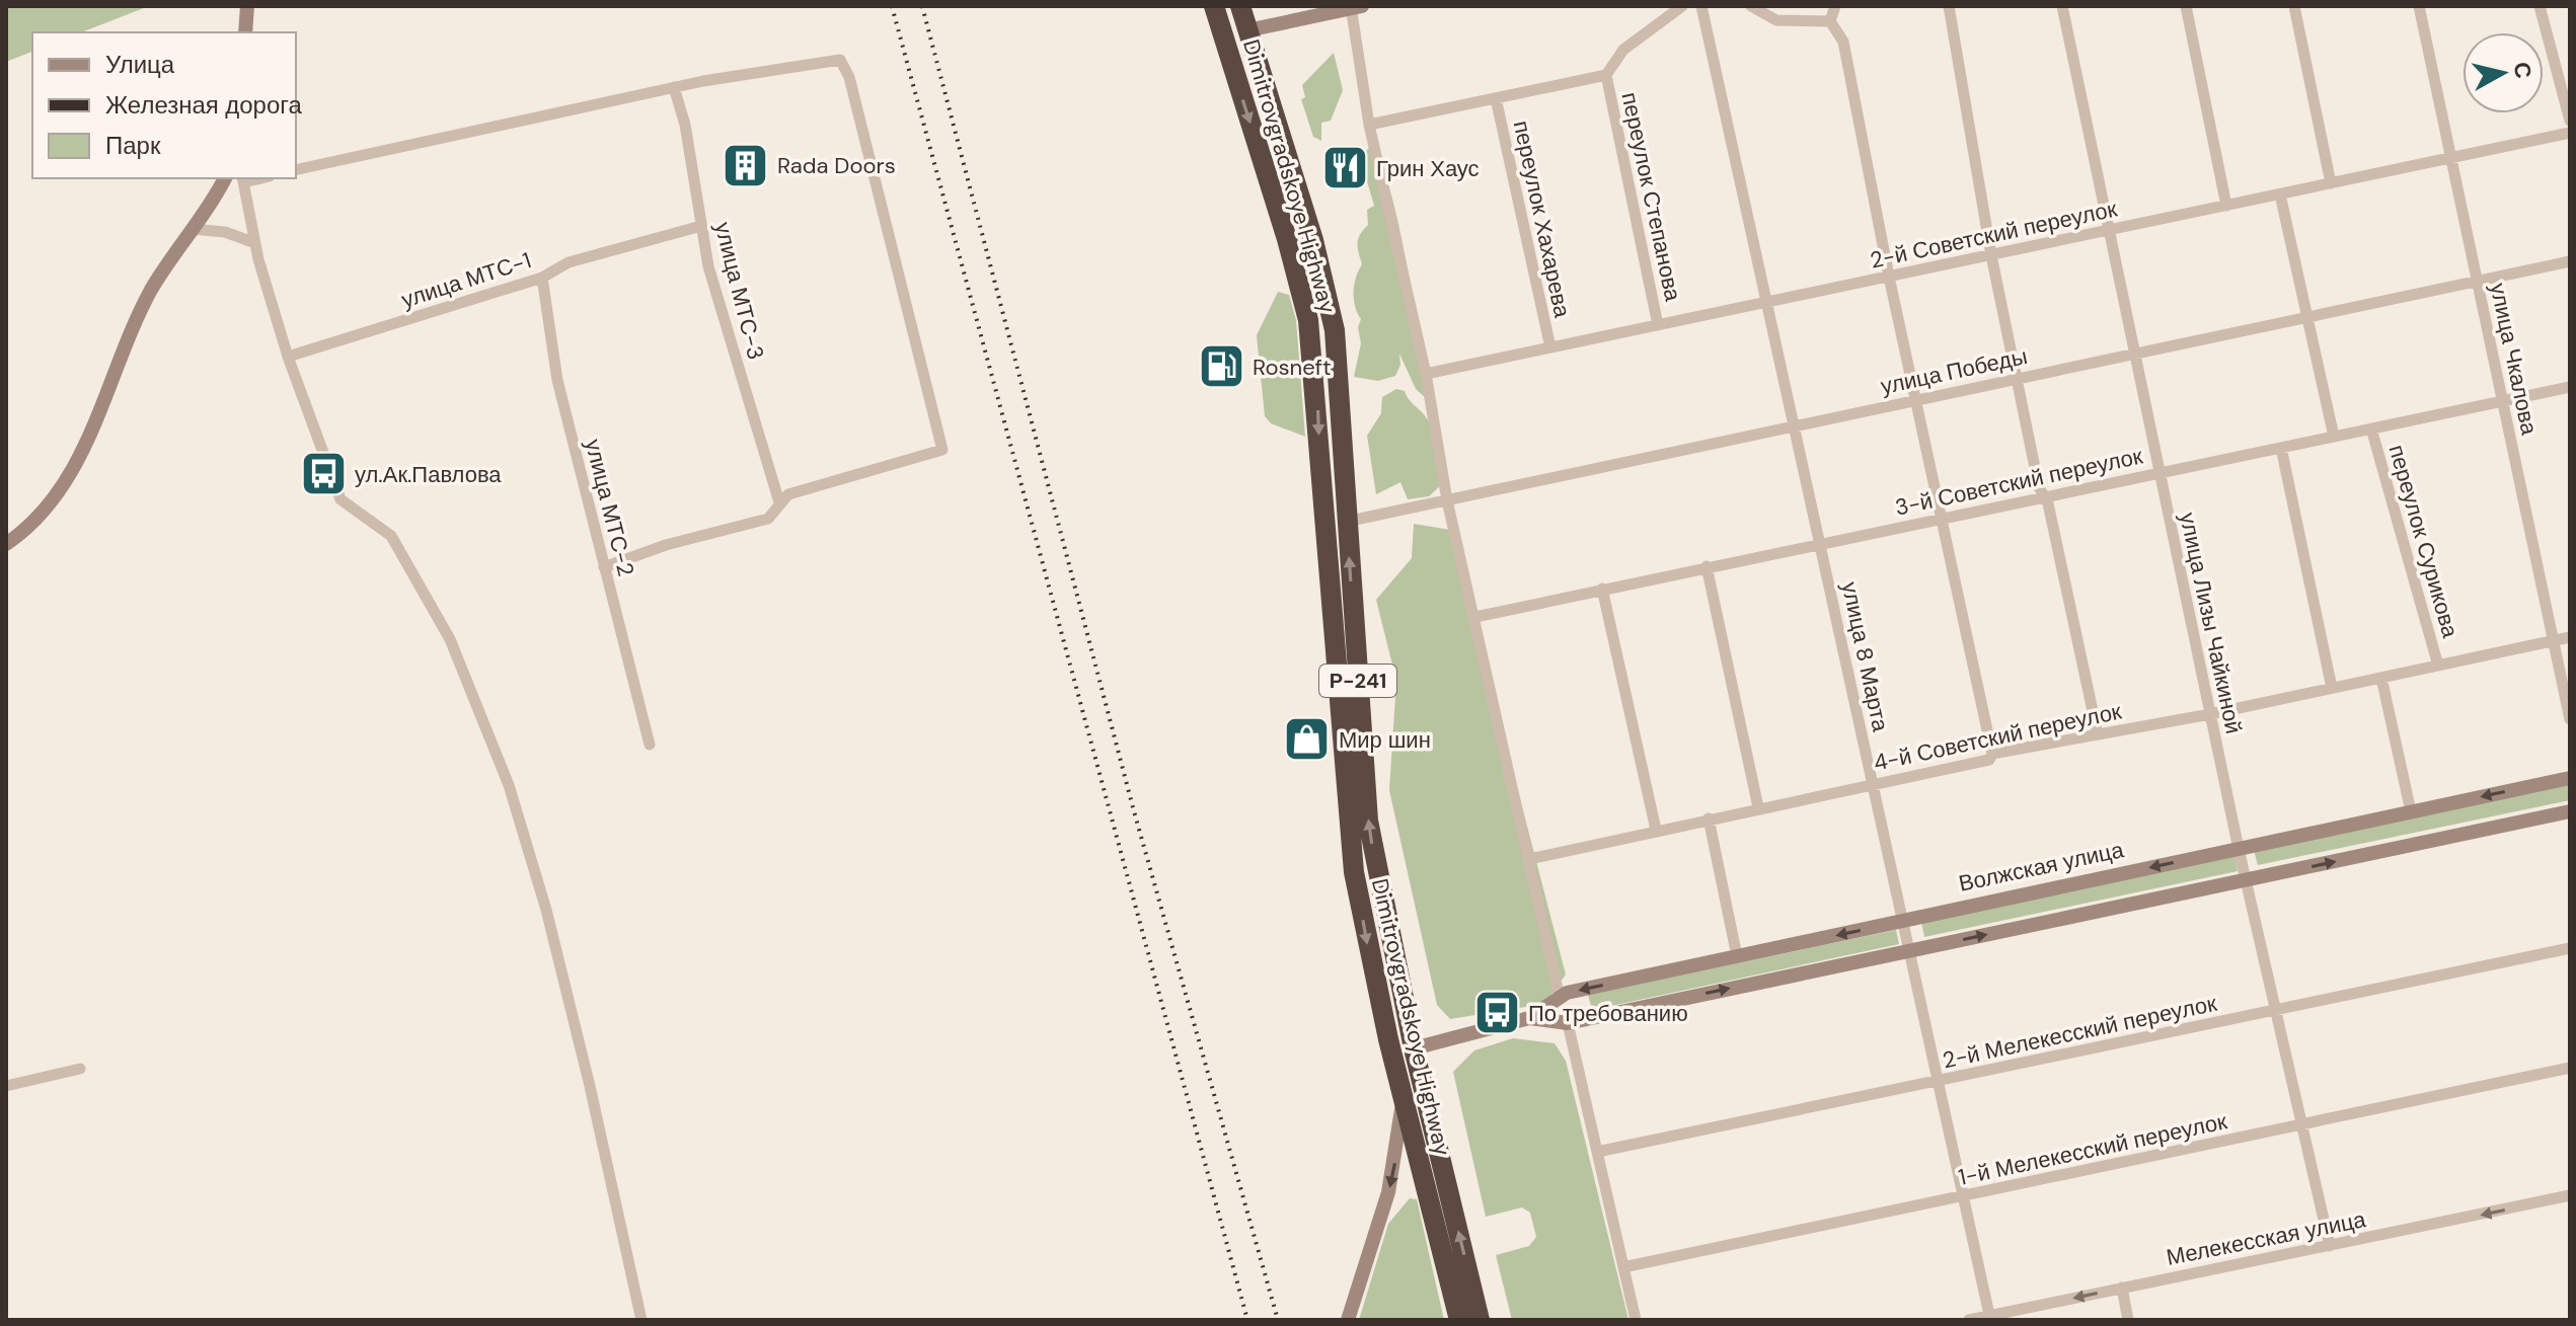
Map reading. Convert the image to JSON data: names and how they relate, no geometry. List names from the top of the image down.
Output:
{
  "streets": {
    "highway": ["Dimitrovgradskoye Highway", "Р-241", "Волжская улица"],
    "street": [
      "переулок Степанова",
      "переулок Хахарева",
      "2-й Советский переулок",
      "улица МТС-1",
      "улица МТС-3",
      "улица Чкалова",
      "улица Победы",
      "3-й Советский переулок",
      "улица МТС-2",
      "переулок Сурикова",
      "улица Лизы Чайкиной",
      "улица 8 Марта",
      "4-й Советский переулок",
      "2-й Мелекесский переулок",
      "1-й Мелекесский переулок",
      "Мелекесская улица"
    ]
  },
  "crossings": [
    ["Dimitrovgradskoye Highway", "улица Победы"],
    ["Dimitrovgradskoye Highway", "Волжская улица"],
    ["переулок Степанова", "2-й Советский переулок"],
    ["переулок Хахарева", "2-й Советский переулок"],
    ["2-й Советский переулок", "улица Чкалова"],
    ["2-й Советский переулок", "улица Лизы Чайкиной"],
    ["2-й Советский переулок", "улица 8 Марта"],
    ["улица МТС-1", "улица МТС-3"],
    ["улица МТС-1", "улица МТС-2"],
    ["улица Чкалова", "улица Победы"],
    ["улица Чкалова", "3-й Советский переулок"],
    ["улица Чкалова", "4-й Советский переулок"],
    ["улица Победы", "улица Лизы Чайкиной"],
    ["улица Победы", "улица 8 Марта"],
    ["3-й Советский переулок", "переулок Сурикова"],
    ["3-й Советский переулок", "улица Лизы Чайкиной"],
    ["3-й Советский переулок", "улица 8 Марта"],
    ["переулок Сурикова", "4-й Советский переулок"],
    ["улица Лизы Чайкиной", "4-й Советский переулок"],
    ["улица Лизы Чайкиной", "Волжская улица"],
    ["улица Лизы Чайкиной", "2-й Мелекесский переулок"],
    ["улица Лизы Чайкиной", "1-й Мелекесский переулок"],
    ["улица Лизы Чайкиной", "Мелекесская улица"],
    ["улица 8 Марта", "4-й Советский переулок"],
    ["улица 8 Марта", "Волжская улица"],
    ["улица 8 Марта", "2-й Мелекесский переулок"],
    ["улица 8 Марта", "1-й Мелекесский переулок"],
    ["улица 8 Марта", "Мелекесская улица"]
  ],
  "one_way": ["Мелекесская улица"],
  "places": {
    "building": ["Rada Doors"],
    "restaurant": ["Грин Хаус"],
    "fuel station": ["Rosneft"],
    "bus stop": ["ул.Ак.Павлова", "По требованию"],
    "shop": ["Мир шин"]
  },
  "legend": ["Улица", "Железная дорога", "Парк"],
  "north": "right"
}
